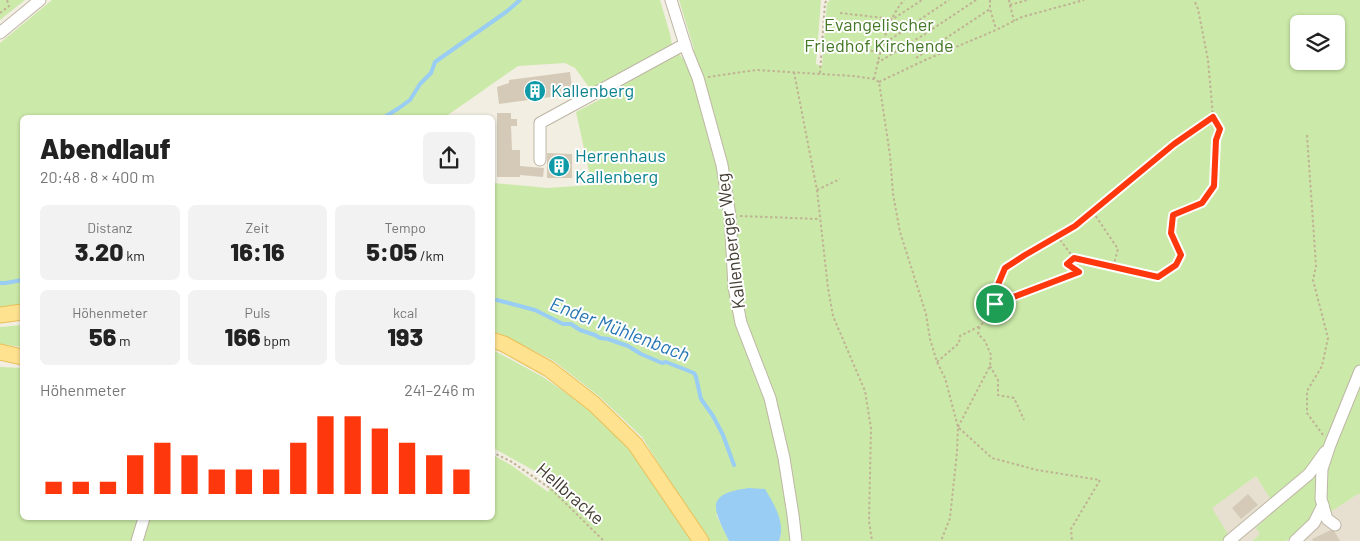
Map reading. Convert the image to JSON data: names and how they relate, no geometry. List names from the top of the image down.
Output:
{
  "streets": {
    "street": ["Kallenberger Weg"],
    "path": ["Hellbracke"]
  },
  "water": ["Ender Mühlenbach"],
  "parks": ["Evangelischer Friedhof Kirchende"],
  "places": {
    "building": ["Kallenberg", "Herrenhaus Kallenberg"]
  },
  "page": {
    "heading": ["Abendlauf", "20:48 · 8 × 400 m"],
    "stats": [
      ["Distanz", "3.20 km"],
      ["Zeit", "16:16"],
      ["Tempo", "5:05 /km"],
      ["Höhenmeter", "56 m"],
      ["Puls", "166 bpm"],
      ["kcal", "193"]
    ],
    "chart": ["Höhenmeter", "241–246 m"]
  }
}
